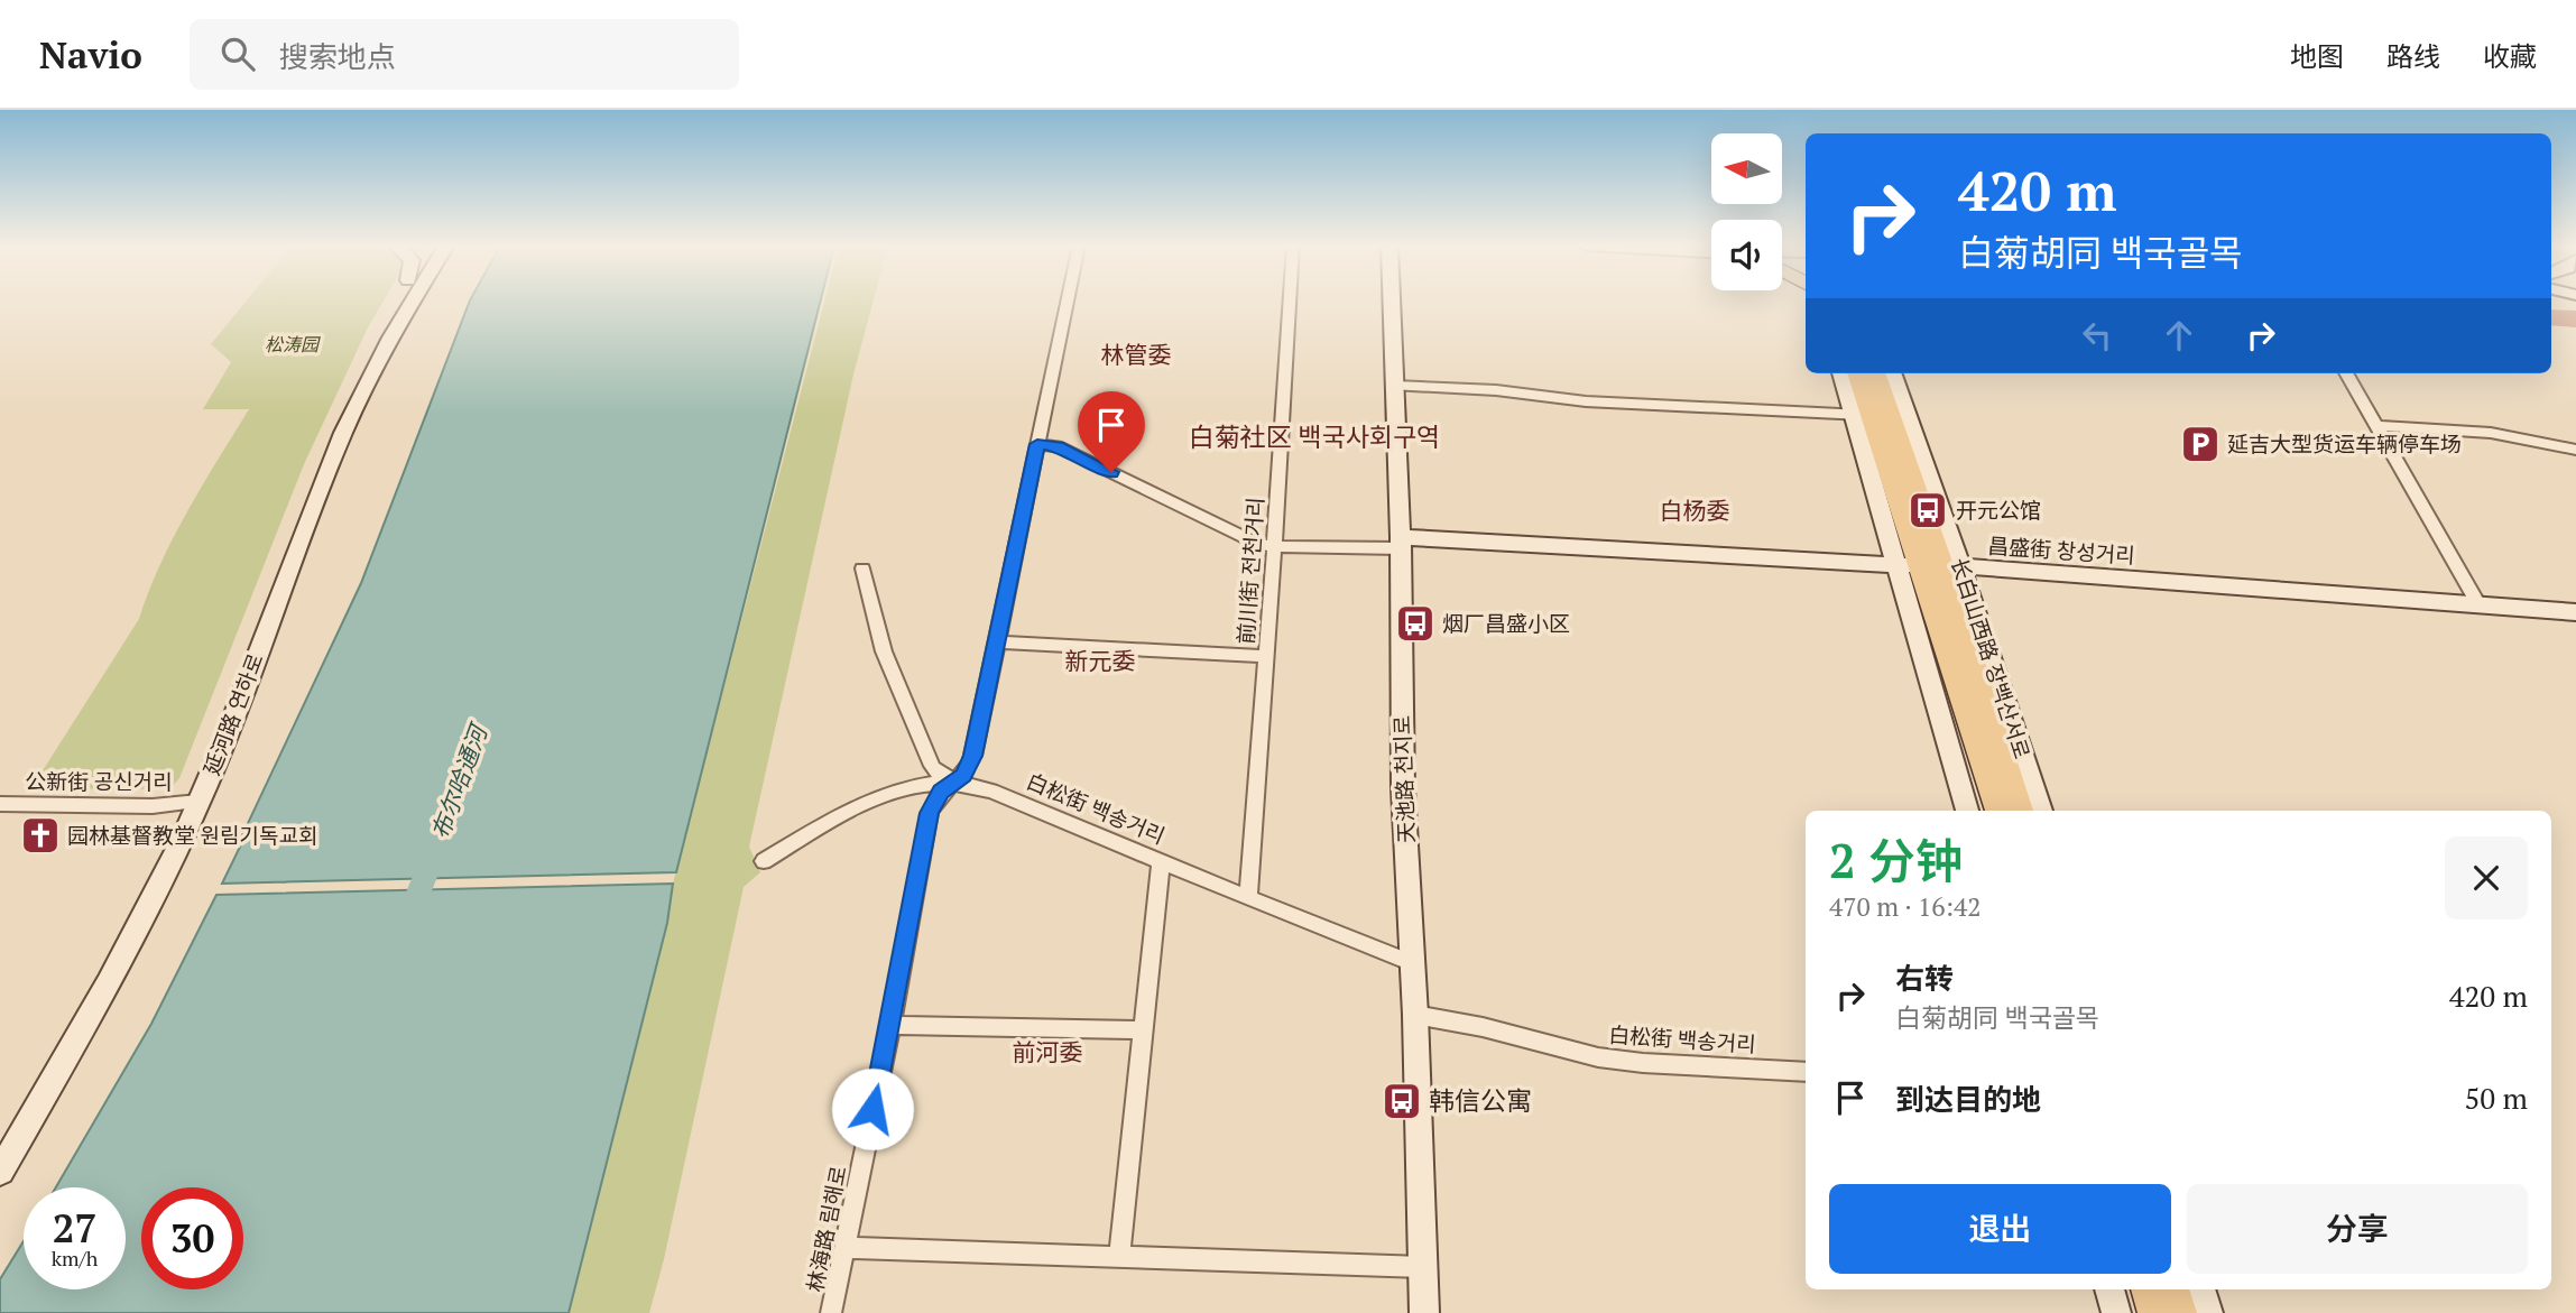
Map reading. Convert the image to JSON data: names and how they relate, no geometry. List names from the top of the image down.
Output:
{
  "streets": {
    "main road": ["长白山西路 장백산서로"],
    "street": [
      "昌盛街 창성거리",
      "前川街 전천거리",
      "延河路 연하로",
      "天池路 천지로",
      "公新街 공신거리",
      "白松街 백송거리",
      "林海路 림해로"
    ]
  },
  "crossings": [
    ["昌盛街 창성거리", "长白山西路 장백산서로"],
    ["昌盛街 창성거리", "天池路 천지로"],
    ["前川街 전천거리", "白松街 백송거리"],
    ["延河路 연하로", "公新街 공신거리"],
    ["天池路 천지로", "白松街 백송거리"],
    ["白松街 백송거리", "林海路 림해로"]
  ],
  "districts": [
    "林管委",
    "白菊社区 백국사회구역",
    "白杨委",
    "新元委",
    "前河委"
  ],
  "water": ["布尔哈通河"],
  "parks": ["松涛园"],
  "places": {
    "parking": ["延吉大型货运车辆停车场"],
    "bus stop": ["开元公馆", "烟厂昌盛小区", "韩信公寓"],
    "church": ["园林基督教堂 원림기독교회"]
  },
  "north": "left",
  "page": {
    "header": "Navio",
    "search": "搜索地点",
    "nav": ["地图", "路线", "收藏"],
    "turn": ["420 m", "白菊胡同 백국골목"],
    "heading": ["2 分钟", "470 m · 16:42"],
    "list": [
      {
        "name": "右转",
        "note": "白菊胡同 백국골목",
        "value": "420 m"
      },
      {
        "name": "到达目的地",
        "value": "50 m"
      }
    ],
    "buttons": ["退出", "分享"],
    "speed": "27 km/h",
    "limit": "30"
  }
}
